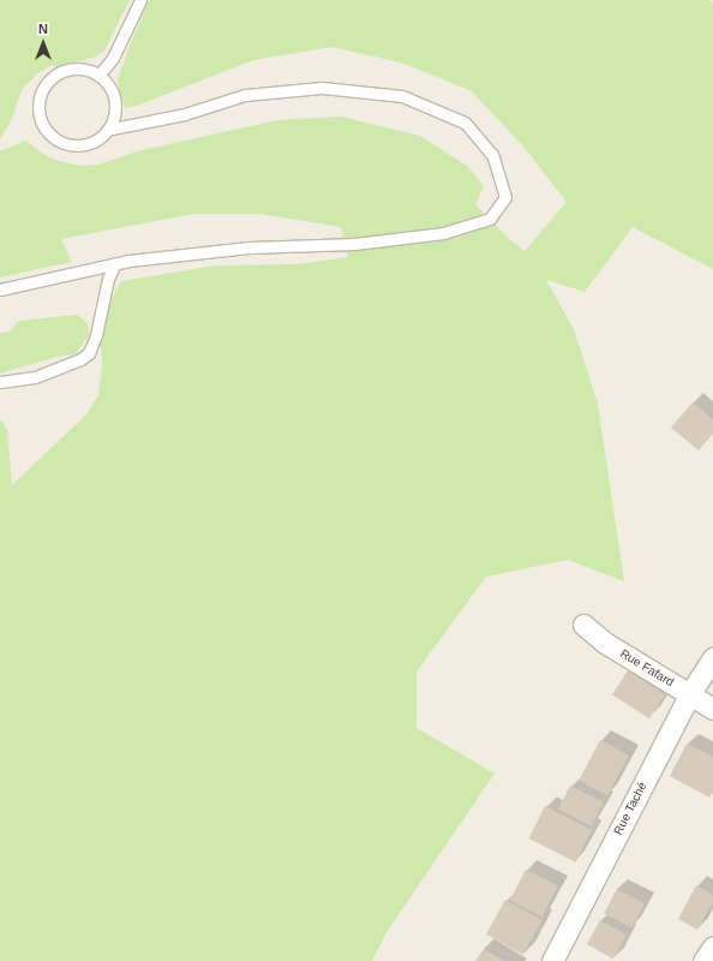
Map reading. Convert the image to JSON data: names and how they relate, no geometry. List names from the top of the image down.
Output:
{
  "streets": {
    "street": ["Rue Fafard", "Rue Taché"]
  },
  "crossings": [
    ["Rue Fafard", "Rue Taché"]
  ],
  "north": "top"
}
